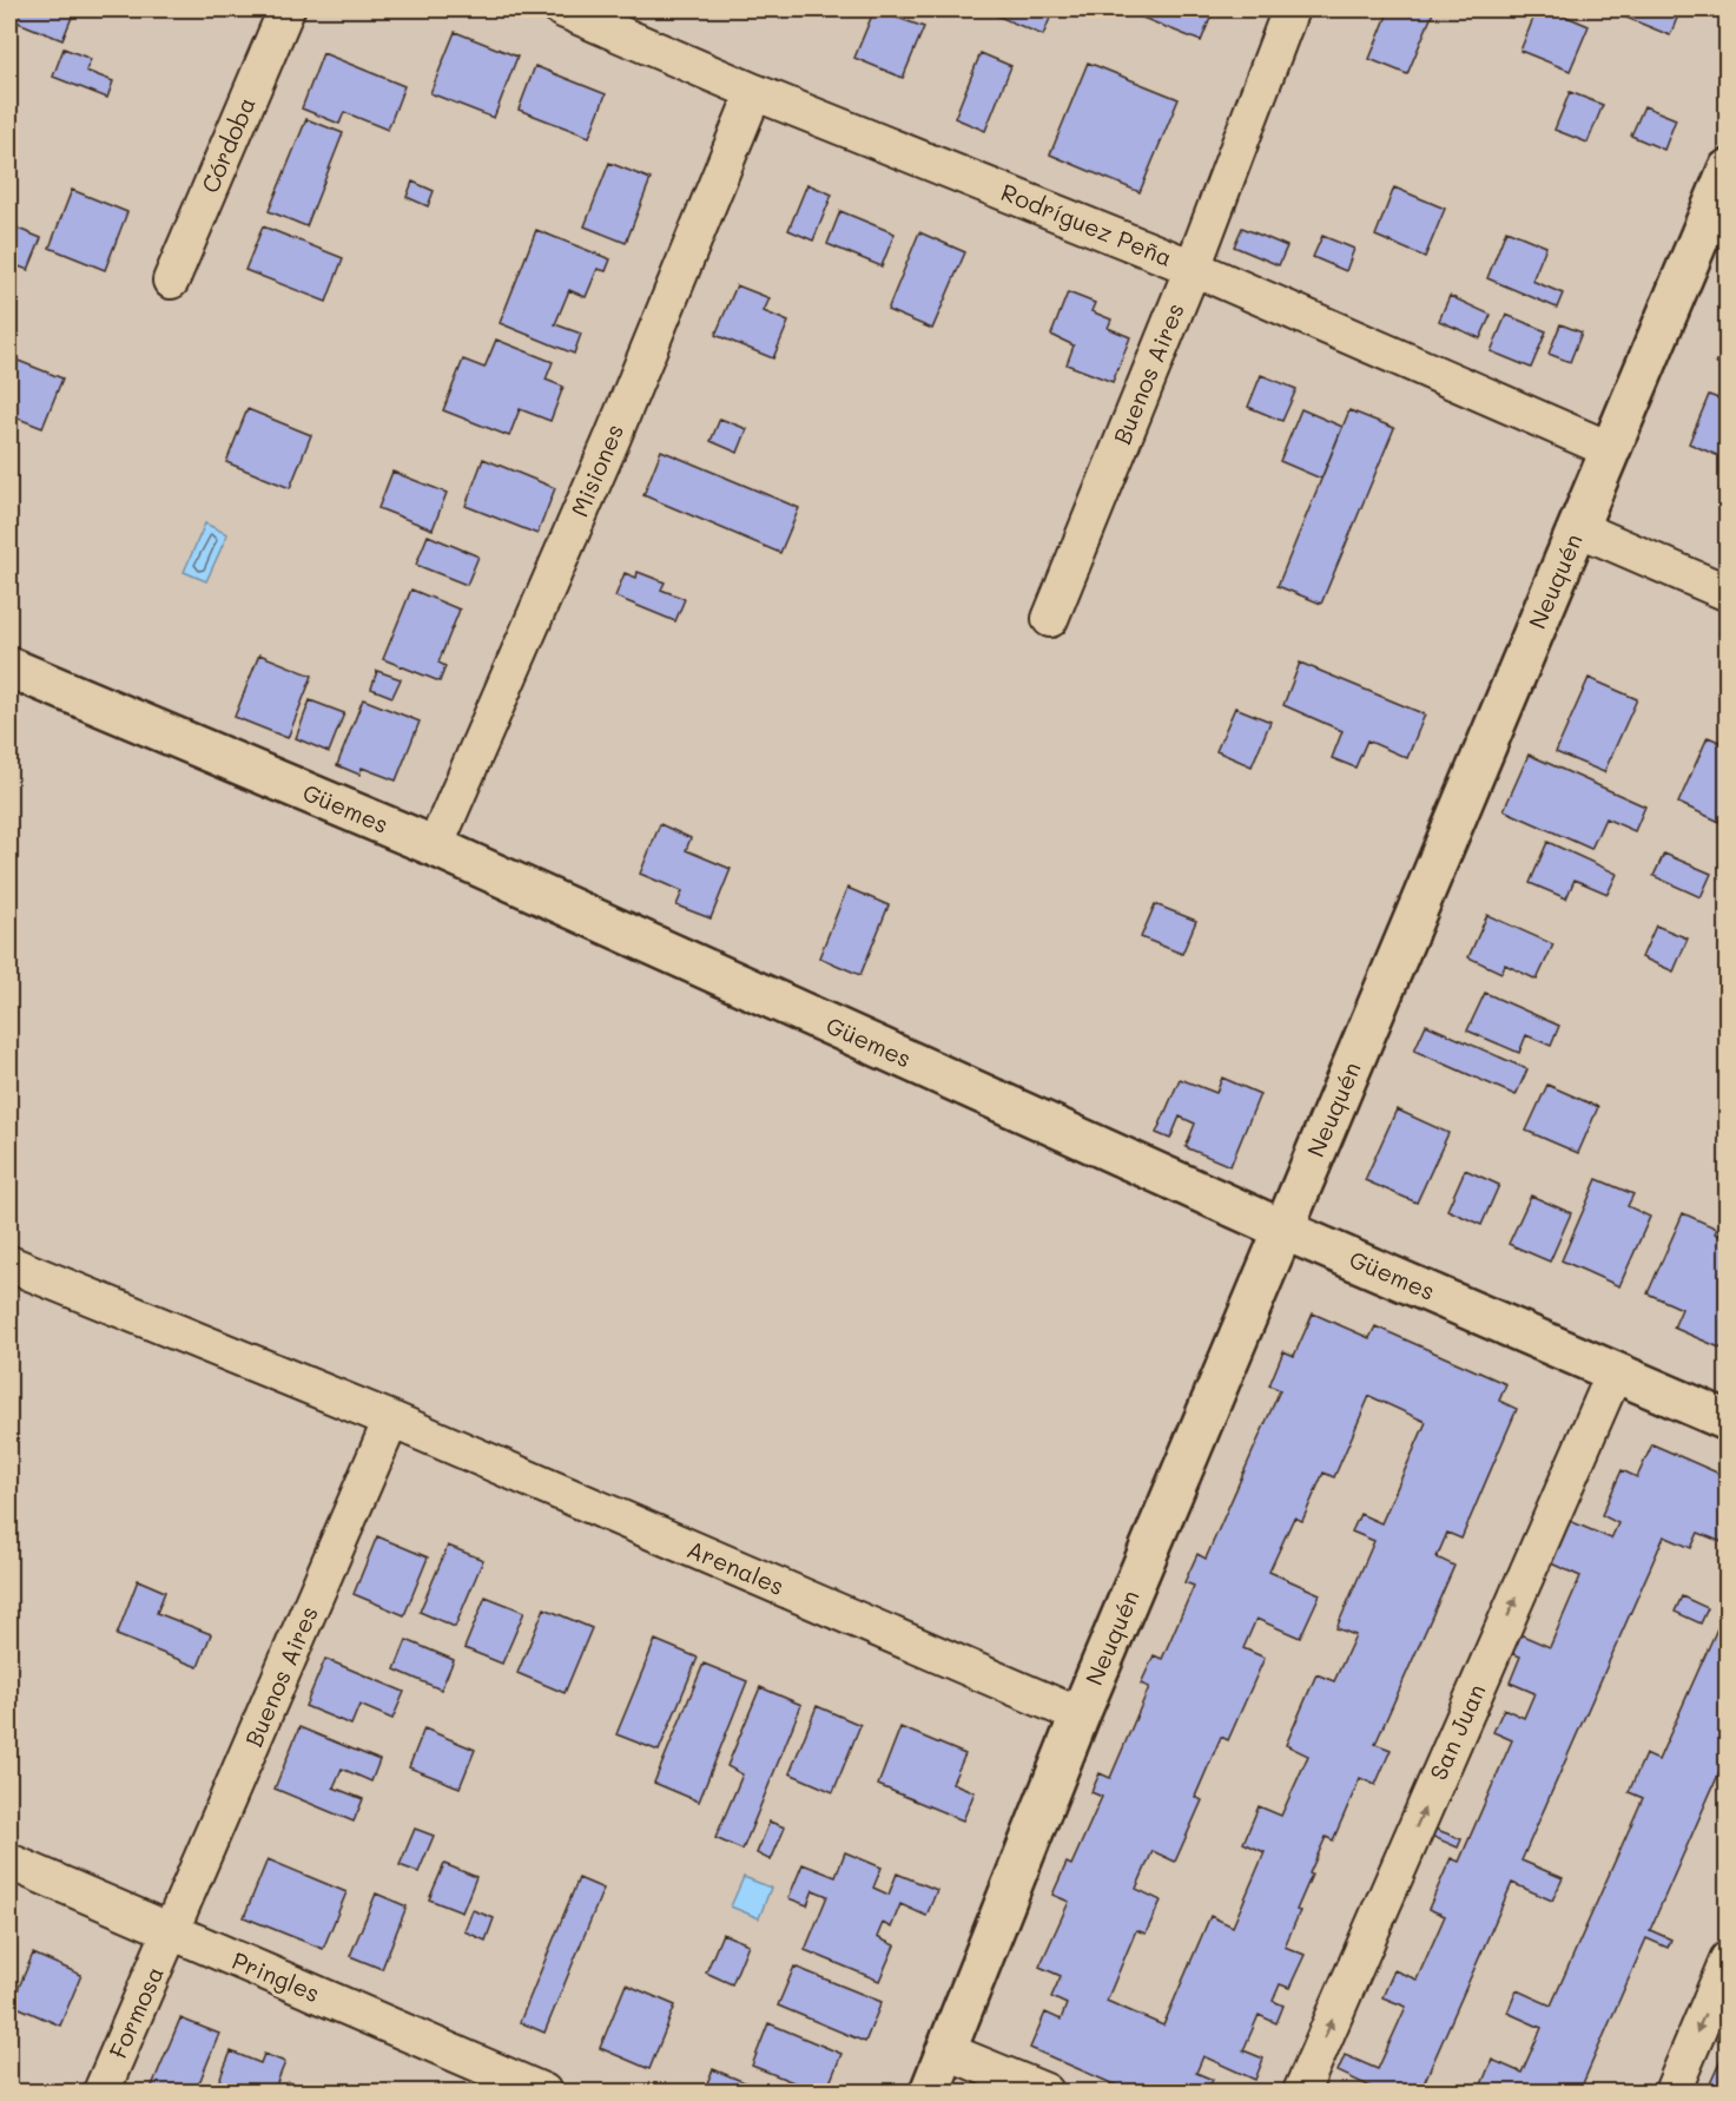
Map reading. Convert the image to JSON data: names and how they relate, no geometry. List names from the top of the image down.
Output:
{
  "streets": {
    "street": [
      "Córdoba",
      "Rodríguez Peña",
      "Buenos Aires",
      "Misiones",
      "Neuquén",
      "Güemes",
      "Arenales",
      "San Juan",
      "Pringles",
      "Formosa"
    ]
  },
  "crossings": [
    ["Rodríguez Peña", "Buenos Aires"],
    ["Rodríguez Peña", "Misiones"],
    ["Rodríguez Peña", "Neuquén"],
    ["Buenos Aires", "Arenales"],
    ["Buenos Aires", "Pringles"],
    ["Buenos Aires", "Formosa"],
    ["Misiones", "Güemes"],
    ["Neuquén", "Güemes"],
    ["Neuquén", "Arenales"],
    ["Güemes", "San Juan"],
    ["Pringles", "Formosa"]
  ],
  "one_way": ["San Juan"]
}
